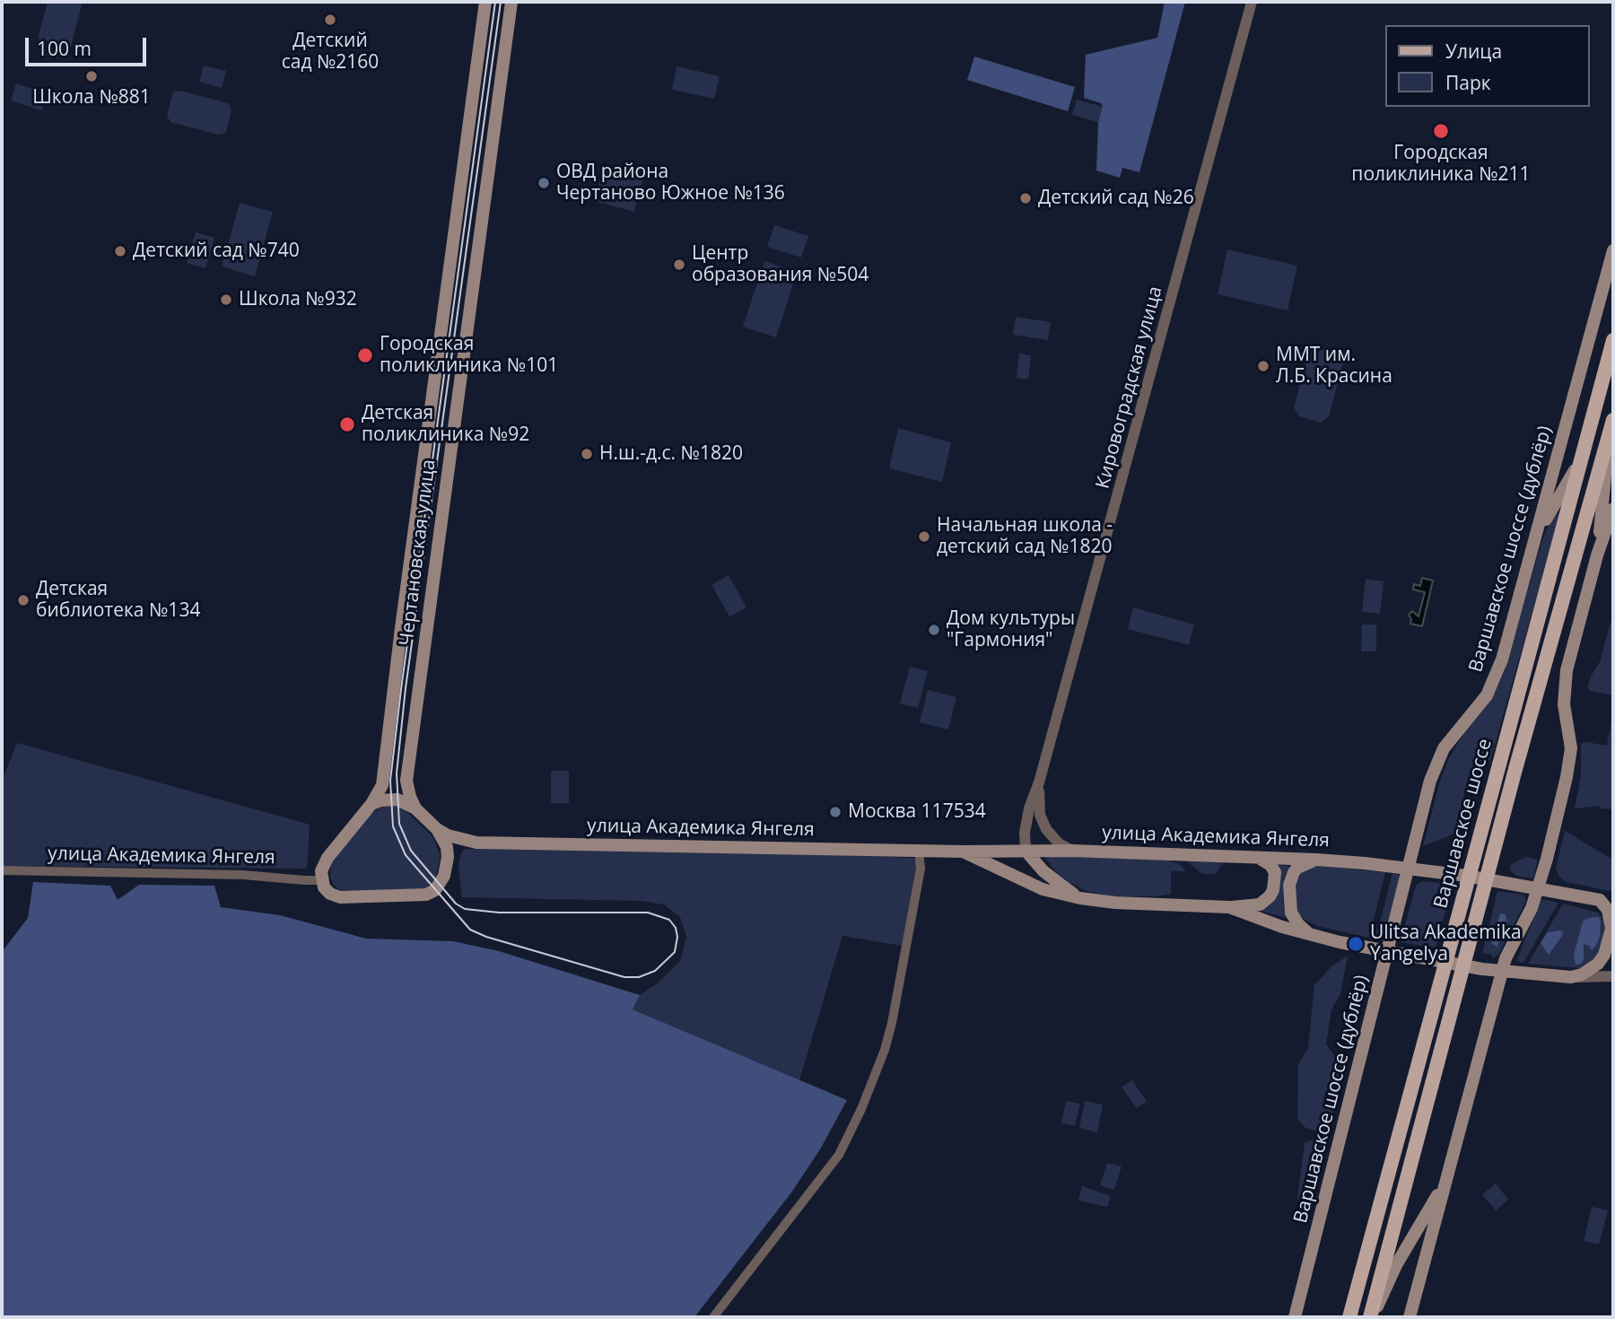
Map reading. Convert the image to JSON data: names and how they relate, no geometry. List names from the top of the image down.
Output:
{
  "streets": {
    "main road": [
      "Варшавское шоссе (дублёр)",
      "Чертановская улица",
      "Варшавское шоссе",
      "улица Академика Янгеля"
    ],
    "street": ["Кировоградская улица"]
  },
  "crossings": [
    ["Кировоградская улица", "улица Академика Янгеля"],
    ["Варшавское шоссе (дублёр)", "улица Академика Янгеля"],
    ["Чертановская улица", "улица Академика Янгеля"]
  ],
  "places": [
    "Детский сад №2160",
    "Школа №881",
    "Городская поликлиника №211",
    "ОВД района Чертаново Южное №136",
    "Детский сад №26",
    "Детский сад №740",
    "Центр образования №504",
    "Школа №932",
    "Городская поликлиника №101",
    "ММТ им. Л.Б. Красина",
    "Детская поликлиника №92",
    "Н.ш.-д.с. №1820",
    "Начальная школа - детский сад №1820",
    "Детская библиотека №134",
    "Дом культуры \"Гармония\"",
    "Москва 117534",
    "Ulitsa Akademika Yangelya"
  ],
  "legend": ["Улица", "Парк"],
  "scale_bar": "100 m"
}
